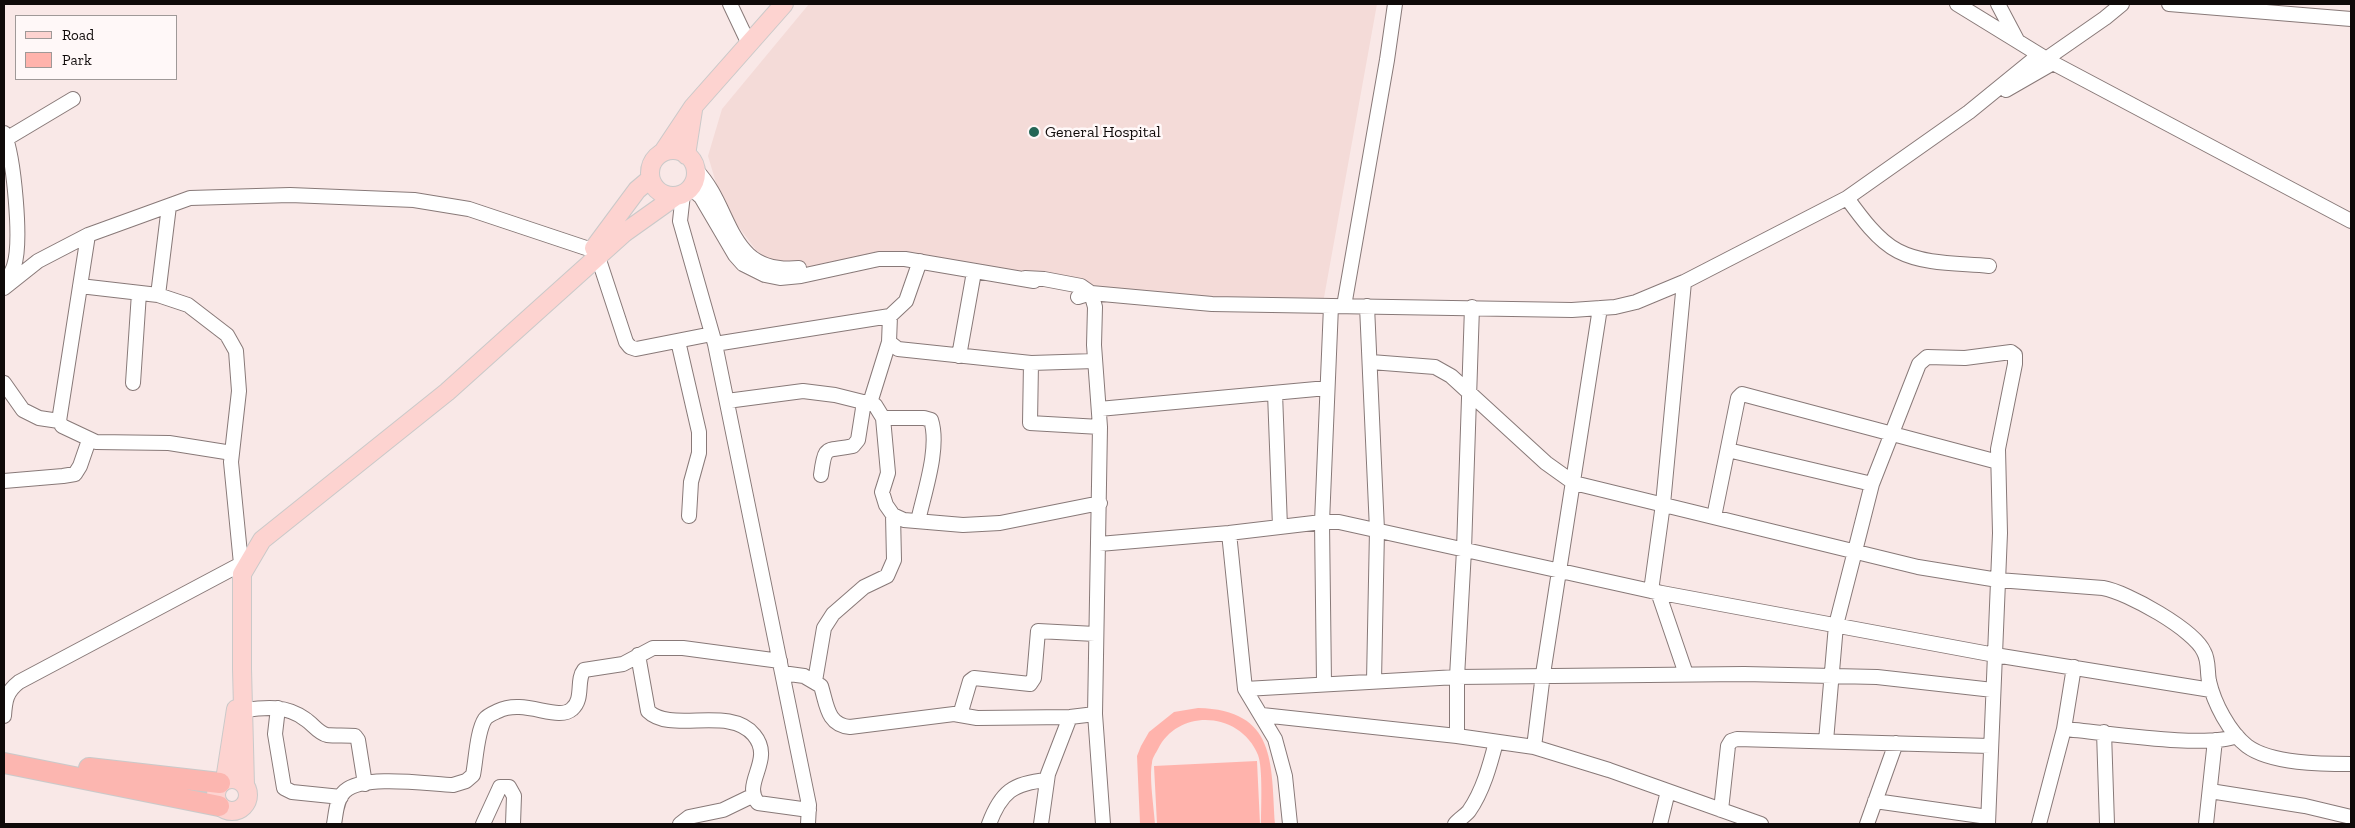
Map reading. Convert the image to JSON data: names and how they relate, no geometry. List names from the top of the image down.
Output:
{
  "places": ["General Hospital"],
  "legend": ["Road", "Park"]
}
